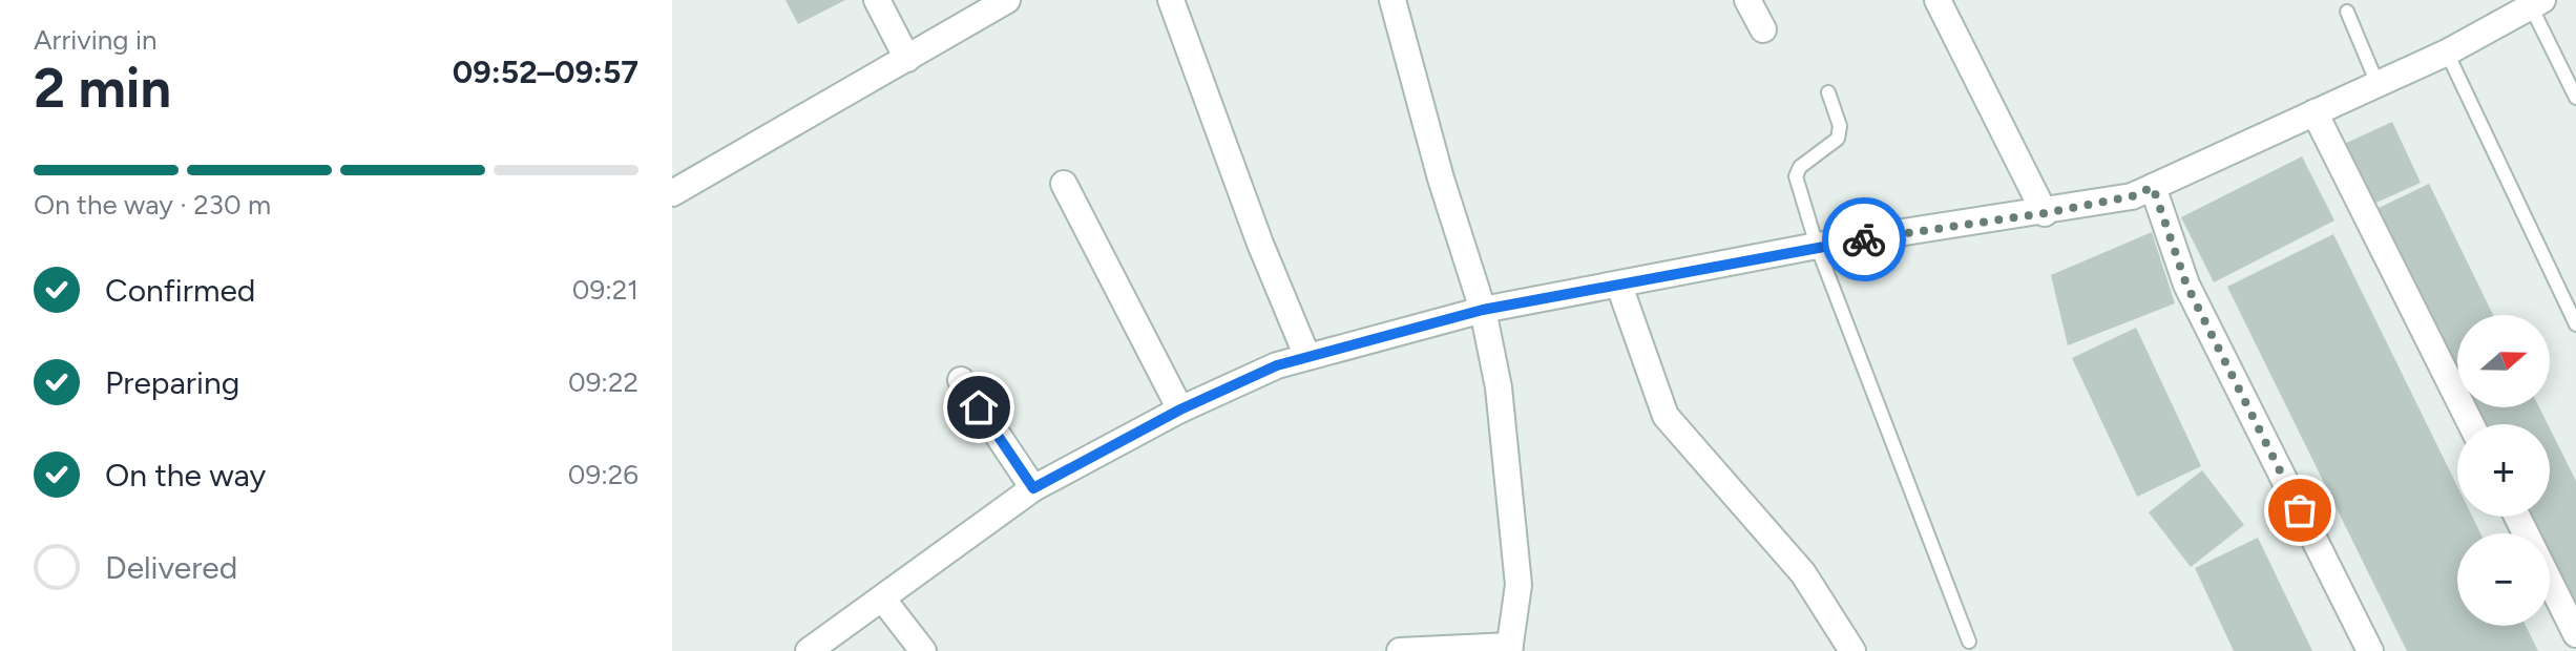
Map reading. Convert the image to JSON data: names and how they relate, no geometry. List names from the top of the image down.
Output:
{
  "north": "right",
  "page": {
    "heading": ["2 min", "Arriving in", "09:52–09:57"],
    "bar": "On the way · 230 m",
    "list": [
      ["Confirmed", "09:21"],
      ["Preparing", "09:22"],
      ["On the way", "09:26"],
      "Delivered"
    ],
    "map_buttons": ["+", "−"]
  }
}
